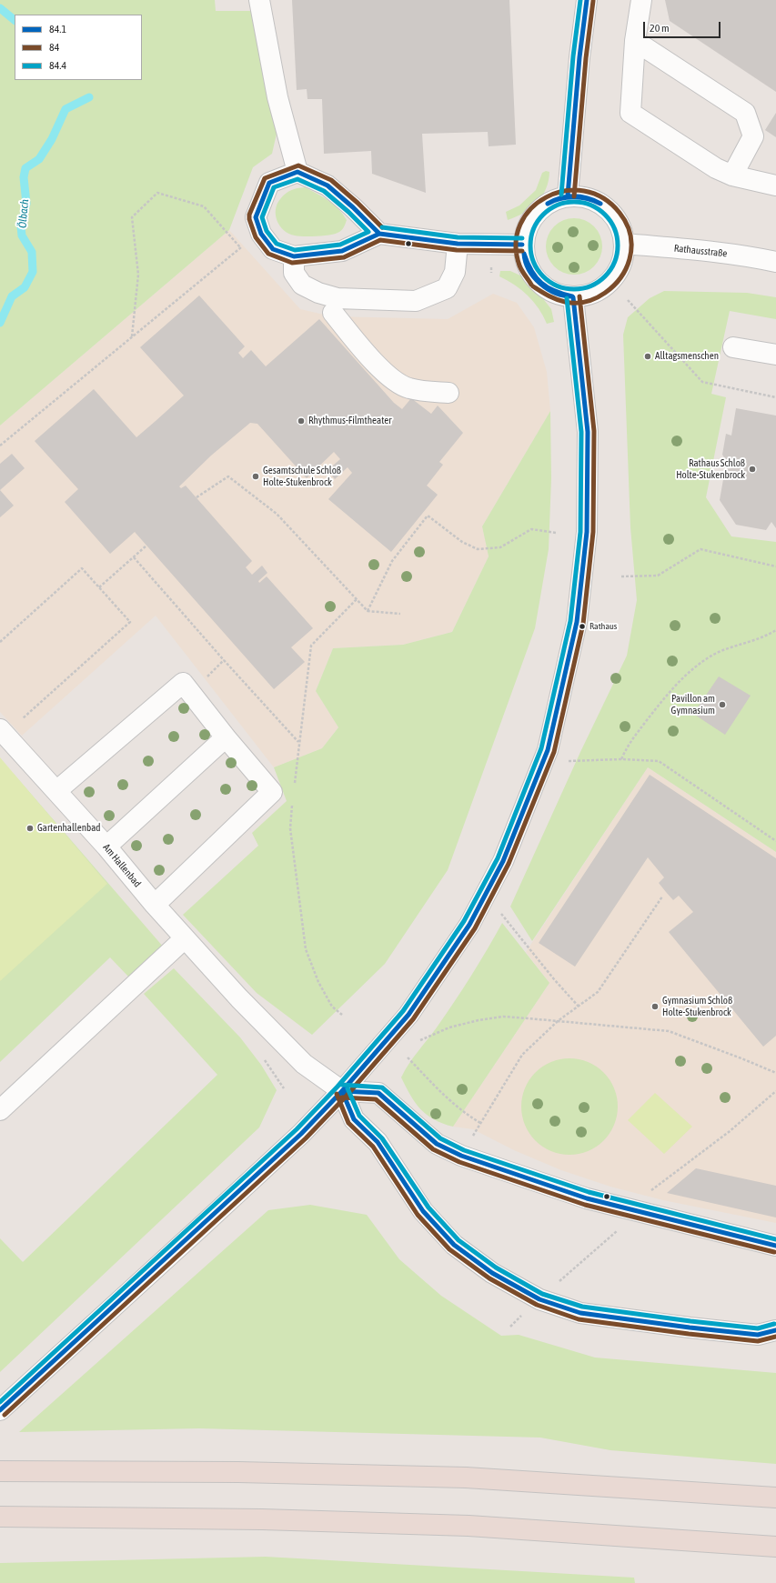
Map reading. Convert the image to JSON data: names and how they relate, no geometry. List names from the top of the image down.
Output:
{
  "streets": {
    "street": ["Rathausstraße", "Am Hallenbad"]
  },
  "water": ["Ölbach"],
  "places": [
    "Alltagsmenschen",
    "Rhythmus-Filmtheater",
    "Rathaus Schloß Holte-Stukenbrock",
    "Gesamtschule Schloß Holte-Stukenbrock",
    "Rathaus",
    "Pavillon am Gymnasium",
    "Gartenhallenbad",
    "Gymnasium Schloß Holte-Stukenbrock"
  ],
  "lines": ["transit line 84.1", "transit line 84.4", "transit line 84"],
  "legend": ["84.1", "84", "84.4"],
  "scale_bar": "20 m"
}
